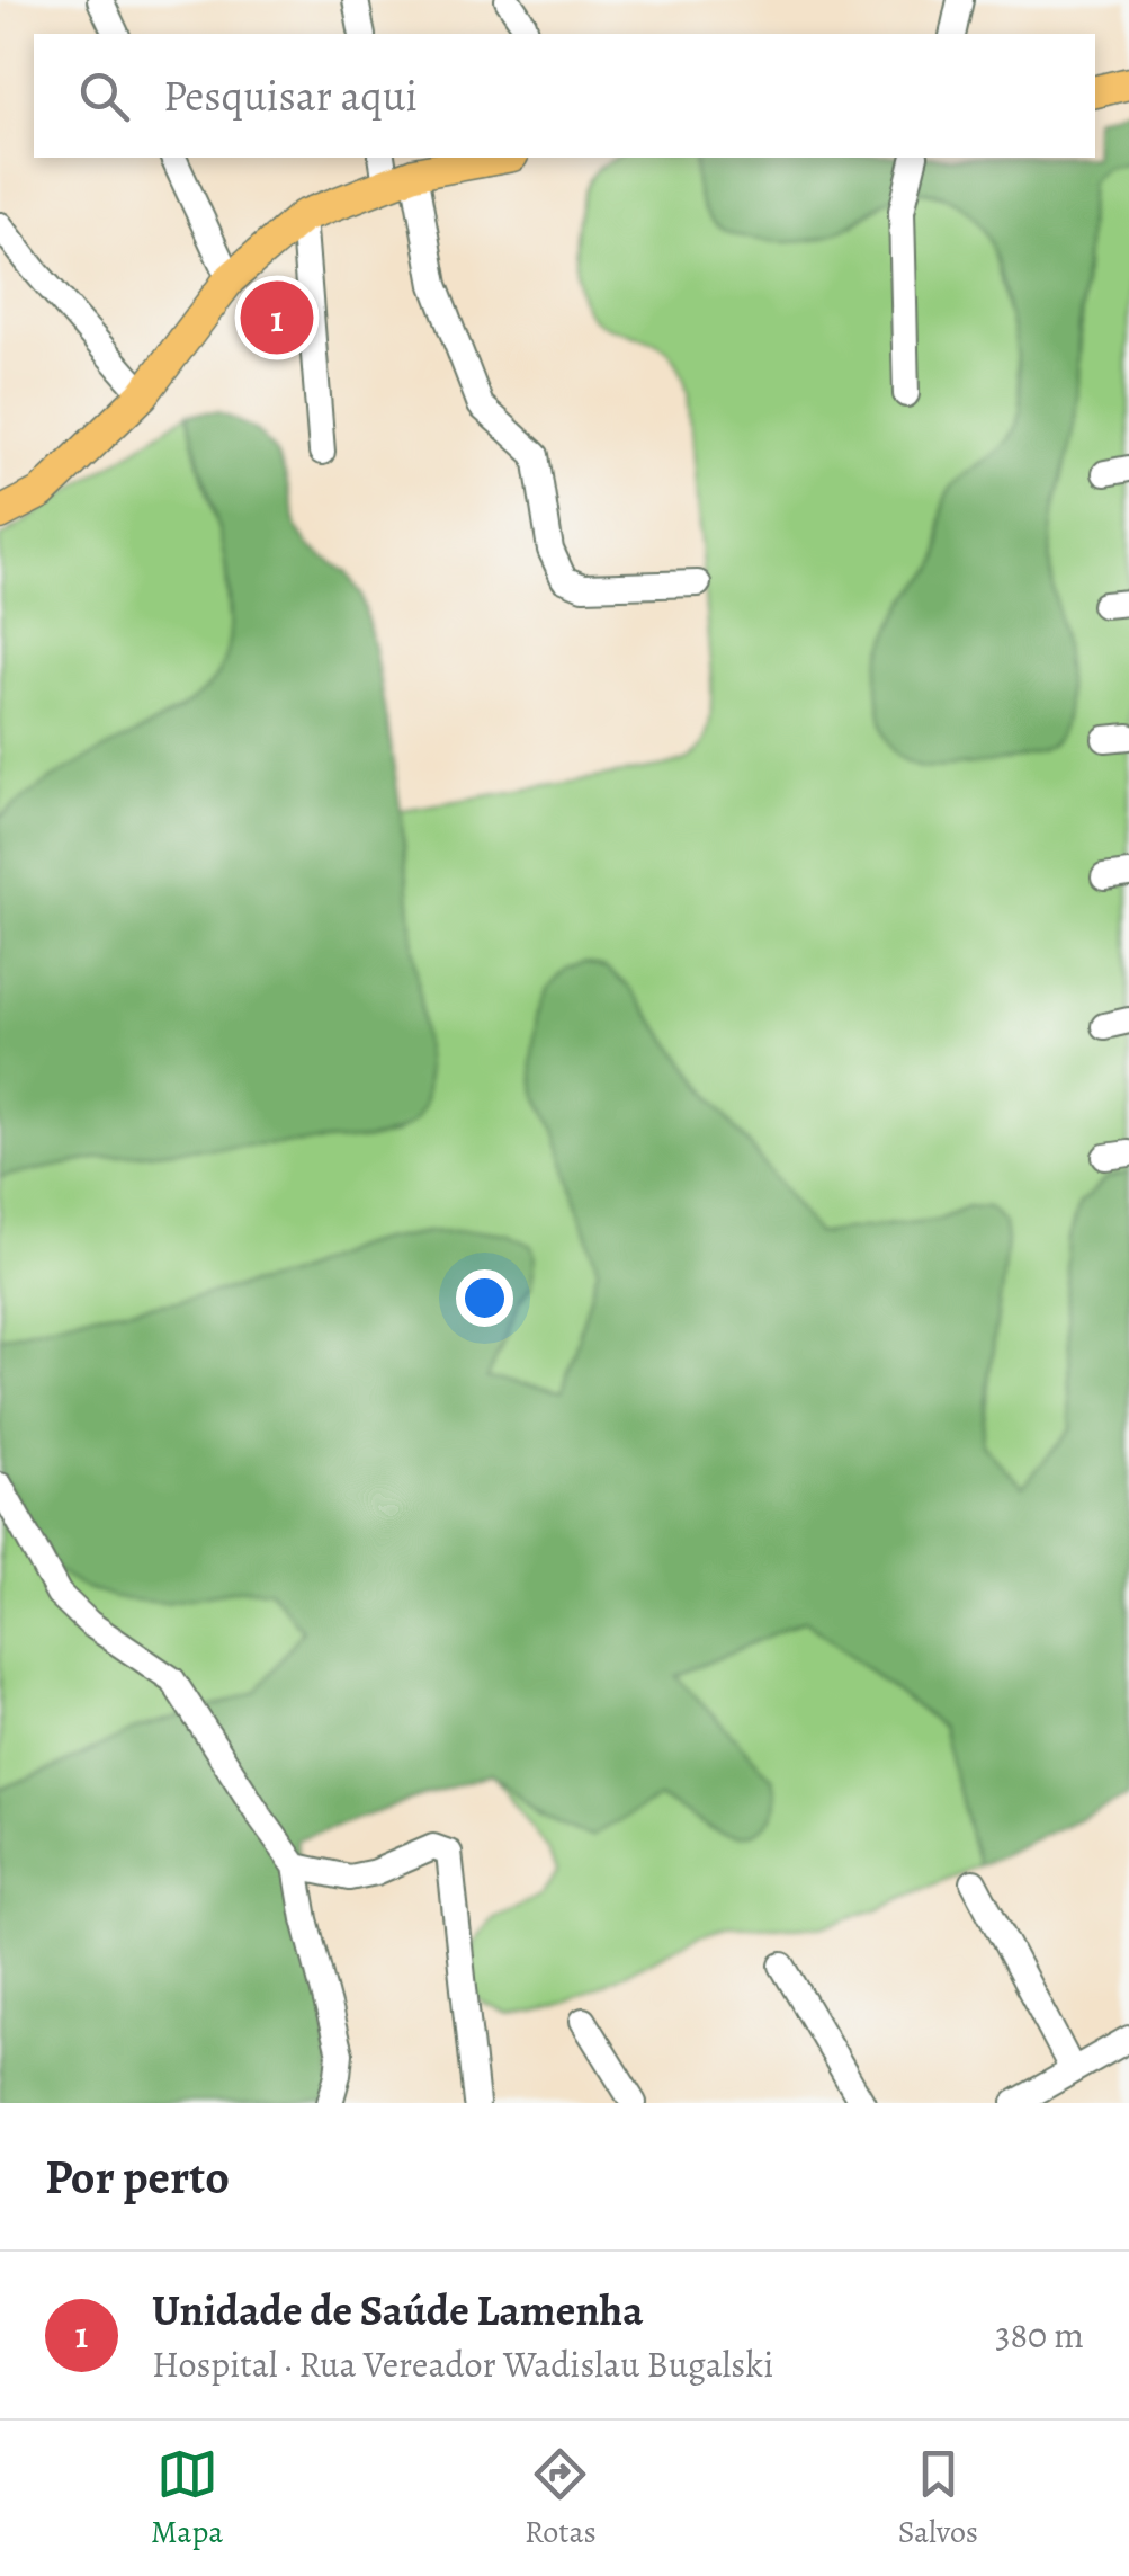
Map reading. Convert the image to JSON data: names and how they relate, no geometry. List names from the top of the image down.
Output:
{
  "page": {
    "search": "Pesquisar aqui",
    "pins": "1",
    "heading": "Por perto",
    "list": [
      {
        "mark": "1",
        "name": "Unidade de Saúde Lamenha",
        "note": "Hospital · Rua Vereador Wadislau Bugalski",
        "value": "380 m"
      }
    ],
    "nav": ["Mapa", "Rotas", "Salvos"]
  }
}
